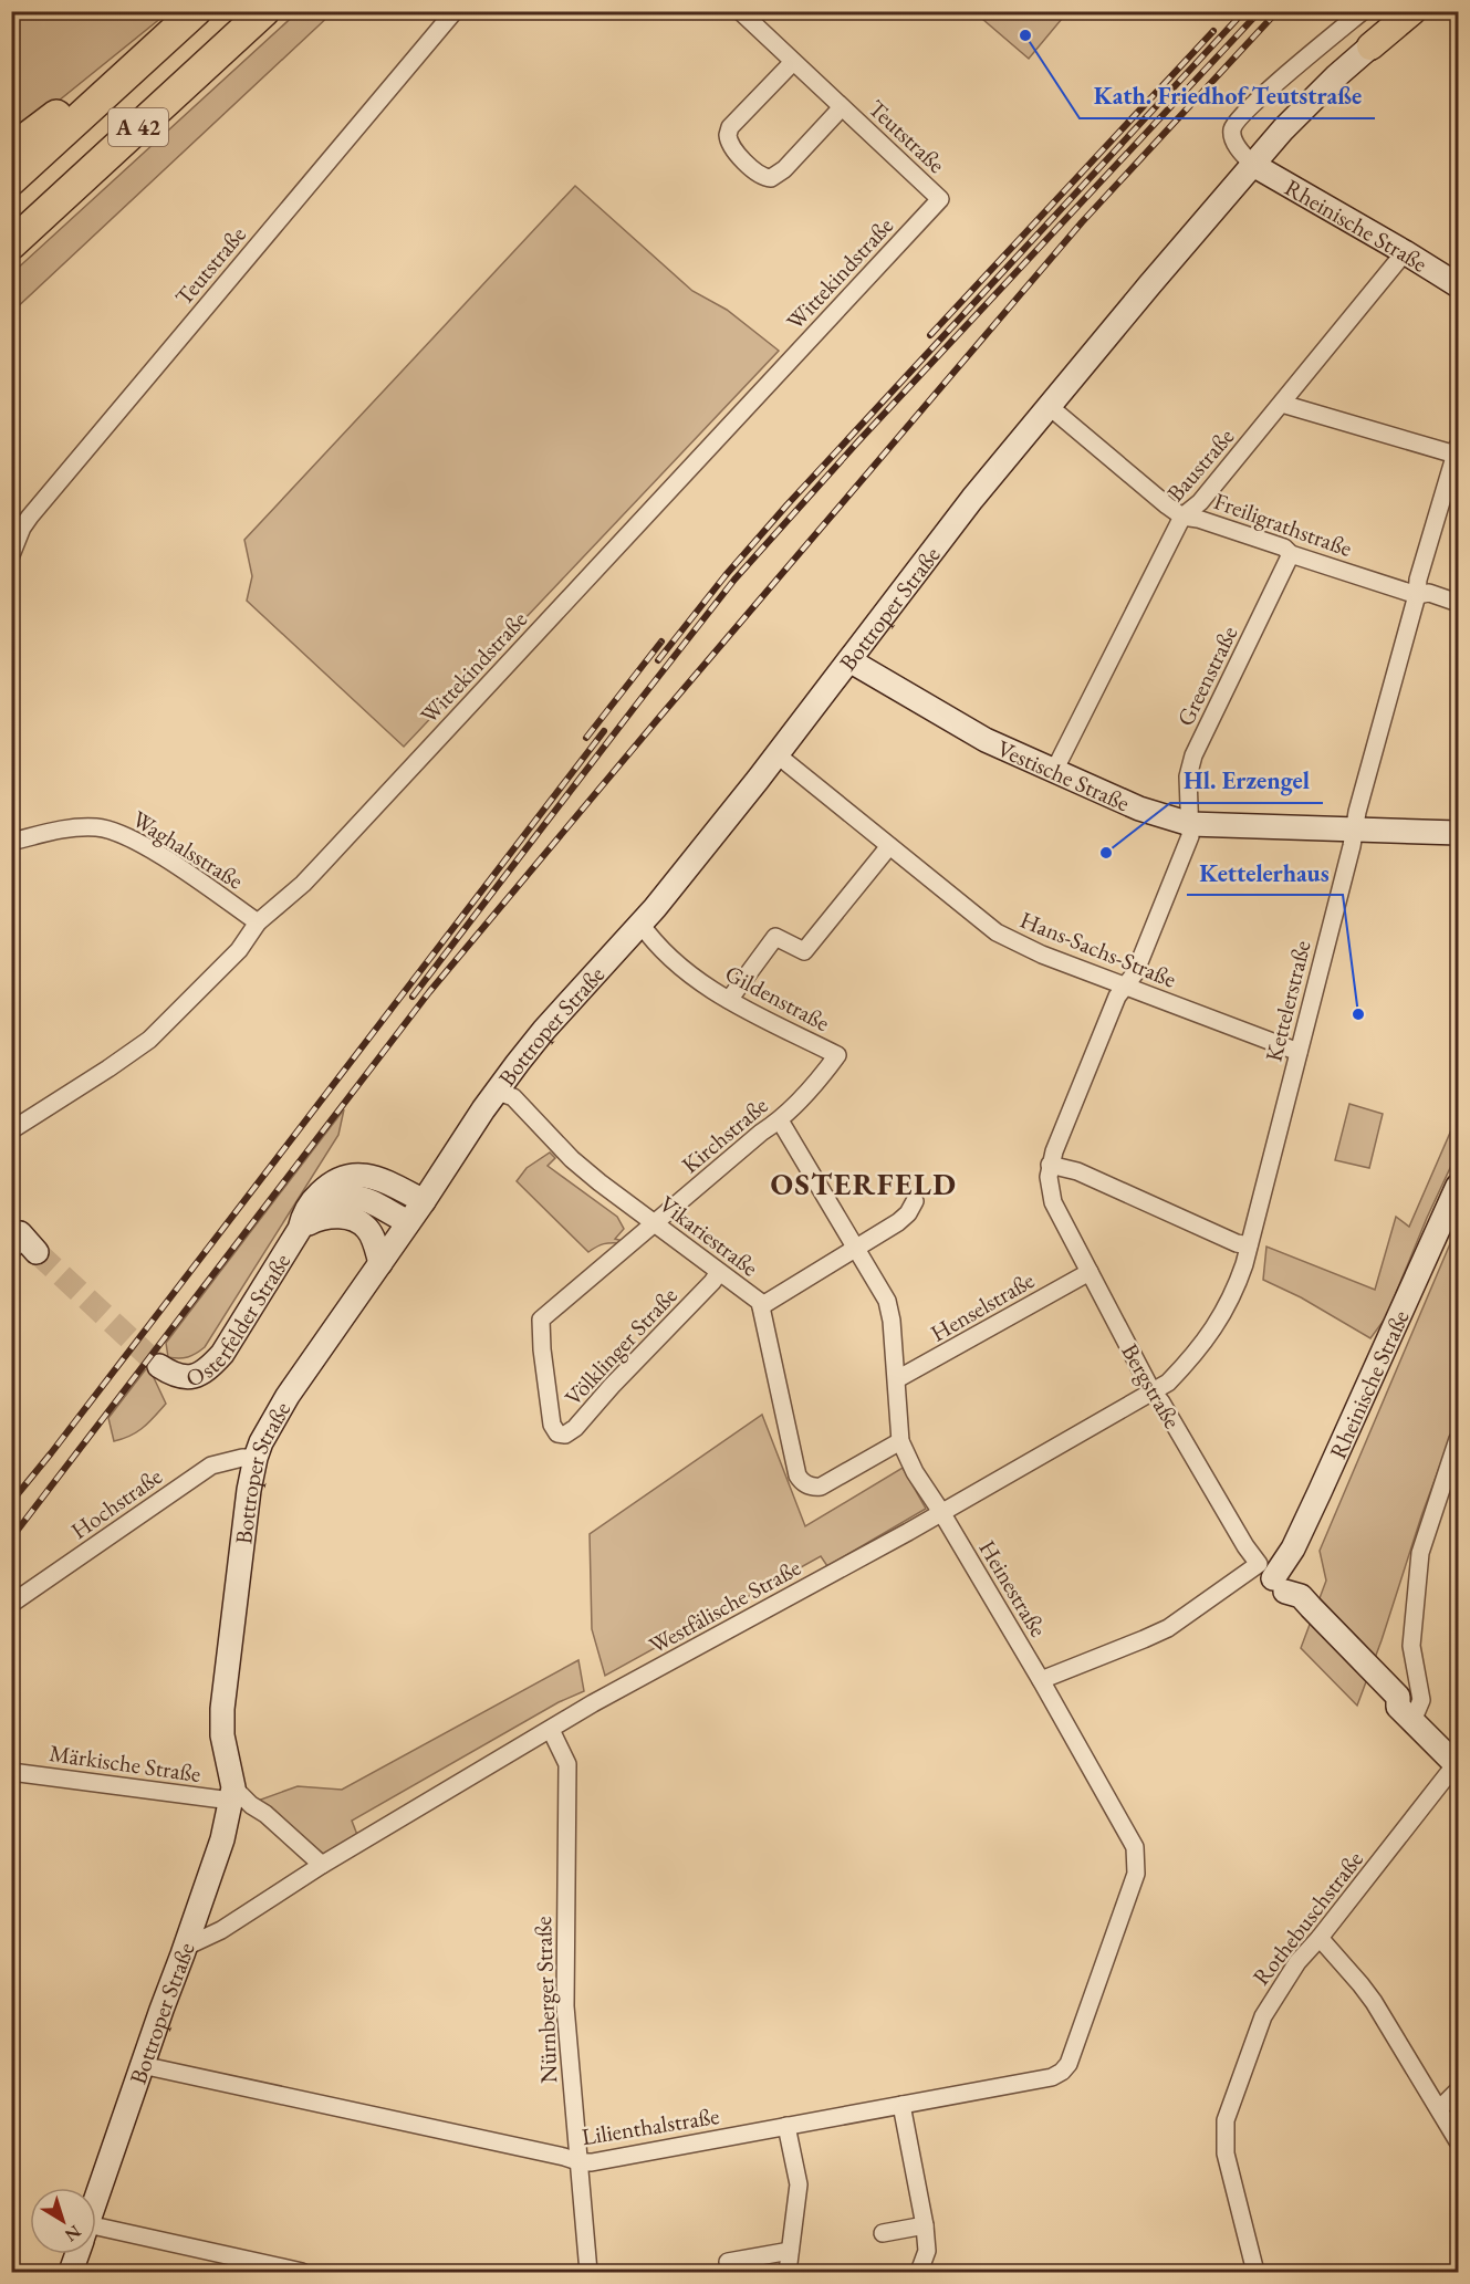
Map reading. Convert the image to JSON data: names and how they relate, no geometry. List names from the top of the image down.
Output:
{
  "streets": {
    "highway": ["A 42"],
    "main road": [
      "Rheinische Straße",
      "Bottroper Straße",
      "Vestische Straße",
      "Osterfelder Straße",
      "Bergstraße"
    ],
    "street": [
      "Teutstraße",
      "Wittekindstraße",
      "Baustraße",
      "Freiligrathstraße",
      "Greenstraße",
      "Waghalsstraße",
      "Hans-Sachs-Straße",
      "Gildenstraße",
      "Kettelerstraße",
      "Kirchstraße",
      "Vikariestraße",
      "Henselstraße",
      "Völklinger Straße",
      "Hochstraße",
      "Heinestraße",
      "Westfälische Straße",
      "Märkische Straße",
      "Rothebuschstraße",
      "Nürnberger Straße",
      "Lilienthalstraße"
    ]
  },
  "crossings": [
    ["Teutstraße", "Wittekindstraße"],
    ["Rheinische Straße", "Baustraße"],
    ["Rheinische Straße", "Bottroper Straße"],
    ["Rheinische Straße", "Bergstraße"],
    ["Wittekindstraße", "Waghalsstraße"],
    ["Baustraße", "Freiligrathstraße"],
    ["Baustraße", "Vestische Straße"],
    ["Freiligrathstraße", "Bottroper Straße"],
    ["Freiligrathstraße", "Greenstraße"],
    ["Freiligrathstraße", "Kettelerstraße"],
    ["Bottroper Straße", "Vestische Straße"],
    ["Bottroper Straße", "Hans-Sachs-Straße"],
    ["Bottroper Straße", "Gildenstraße"],
    ["Bottroper Straße", "Vikariestraße"],
    ["Bottroper Straße", "Osterfelder Straße"],
    ["Bottroper Straße", "Hochstraße"],
    ["Bottroper Straße", "Westfälische Straße"],
    ["Bottroper Straße", "Märkische Straße"],
    ["Bottroper Straße", "Lilienthalstraße"],
    ["Greenstraße", "Vestische Straße"],
    ["Greenstraße", "Hans-Sachs-Straße"],
    ["Greenstraße", "Bergstraße"],
    ["Vestische Straße", "Kettelerstraße"],
    ["Hans-Sachs-Straße", "Kettelerstraße"],
    ["Gildenstraße", "Kirchstraße"],
    ["Kettelerstraße", "Bergstraße"],
    ["Kettelerstraße", "Westfälische Straße"],
    ["Kirchstraße", "Vikariestraße"],
    ["Kirchstraße", "Völklinger Straße"],
    ["Kirchstraße", "Heinestraße"],
    ["Vikariestraße", "Völklinger Straße"],
    ["Vikariestraße", "Heinestraße"],
    ["Henselstraße", "Bergstraße"],
    ["Henselstraße", "Heinestraße"],
    ["Bergstraße", "Westfälische Straße"],
    ["Bergstraße", "Rothebuschstraße"],
    ["Heinestraße", "Westfälische Straße"],
    ["Heinestraße", "Lilienthalstraße"],
    ["Westfälische Straße", "Nürnberger Straße"],
    ["Nürnberger Straße", "Lilienthalstraße"]
  ],
  "districts": ["OSTERFELD"],
  "places": ["Kath. Friedhof Teutstraße", "Hl. Erzengel", "Kettelerhaus"],
  "north": "bottom right"
}
